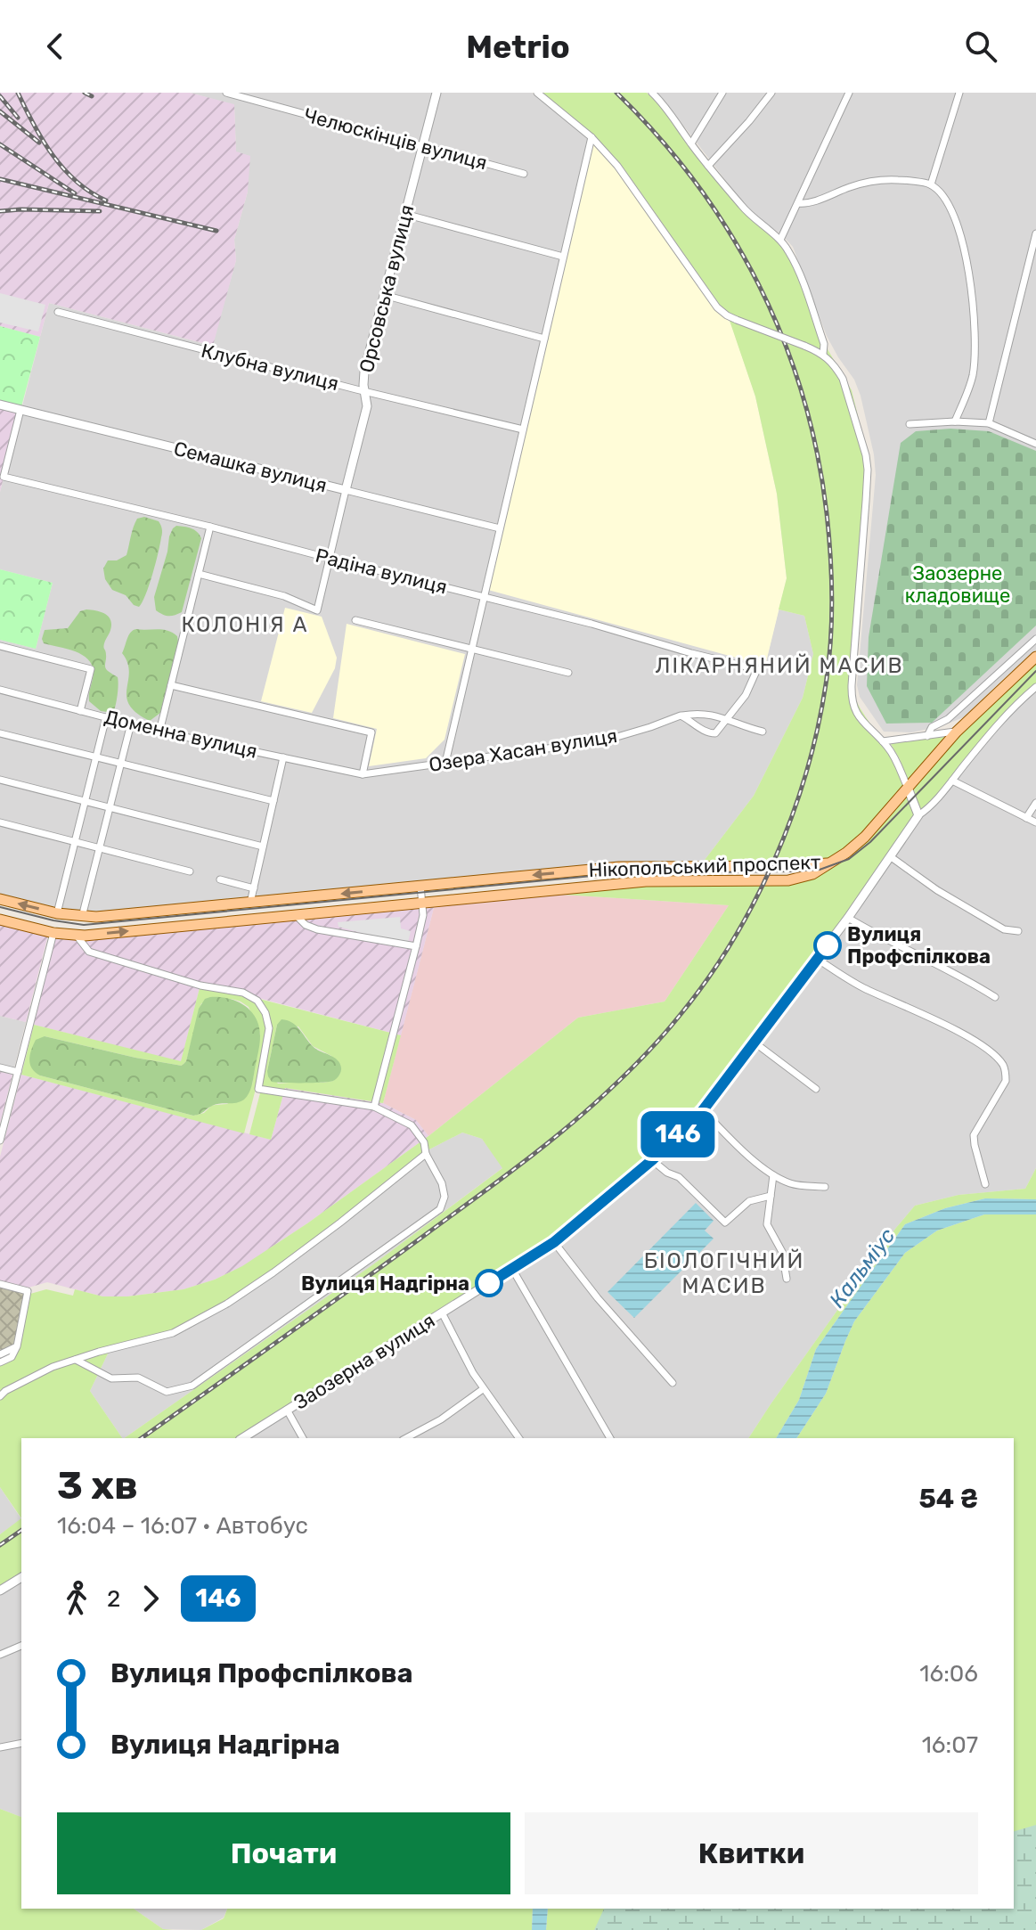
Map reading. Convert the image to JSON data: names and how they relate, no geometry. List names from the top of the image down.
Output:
{
  "streets": {
    "main road": ["Нікопольський проспект"],
    "street": [
      "Челюскінців вулиця",
      "Орсовська вулиця",
      "Клубна вулиця",
      "Семашка вулиця",
      "Радіна вулиця",
      "Доменна вулиця",
      "Озера Хасан вулиця",
      "Заозерна вулиця"
    ]
  },
  "crossings": [
    ["Челюскінців вулиця", "Орсовська вулиця"],
    ["Орсовська вулиця", "Клубна вулиця"],
    ["Орсовська вулиця", "Семашка вулиця"],
    ["Орсовська вулиця", "Радіна вулиця"],
    ["Семашка вулиця", "Радіна вулиця"],
    ["Радіна вулиця", "Озера Хасан вулиця"],
    ["Доменна вулиця", "Озера Хасан вулиця"]
  ],
  "districts": ["КОЛОНІЯ А", "ЛІКАРНЯНИЙ МАСИВ", "БІОЛОГІЧНИЙ МАСИВ"],
  "water": ["Кальміус"],
  "parks": ["Заозерне кладовище"],
  "places": ["Вулиця Профспілкова", "Вулиця Надгірна"],
  "lines": ["bus line 146"],
  "page": {
    "header": "Metrio",
    "on_map": "146",
    "heading": ["3 хв", "16:04 – 16:07 · Автобус", "54 ₴"],
    "legs": ["2", "146"],
    "list": [
      {
        "name": "Вулиця Профспілкова",
        "value": "16:06"
      },
      {
        "name": "Вулиця Надгірна",
        "value": "16:07"
      }
    ],
    "buttons": ["Почати", "Квитки"]
  }
}
